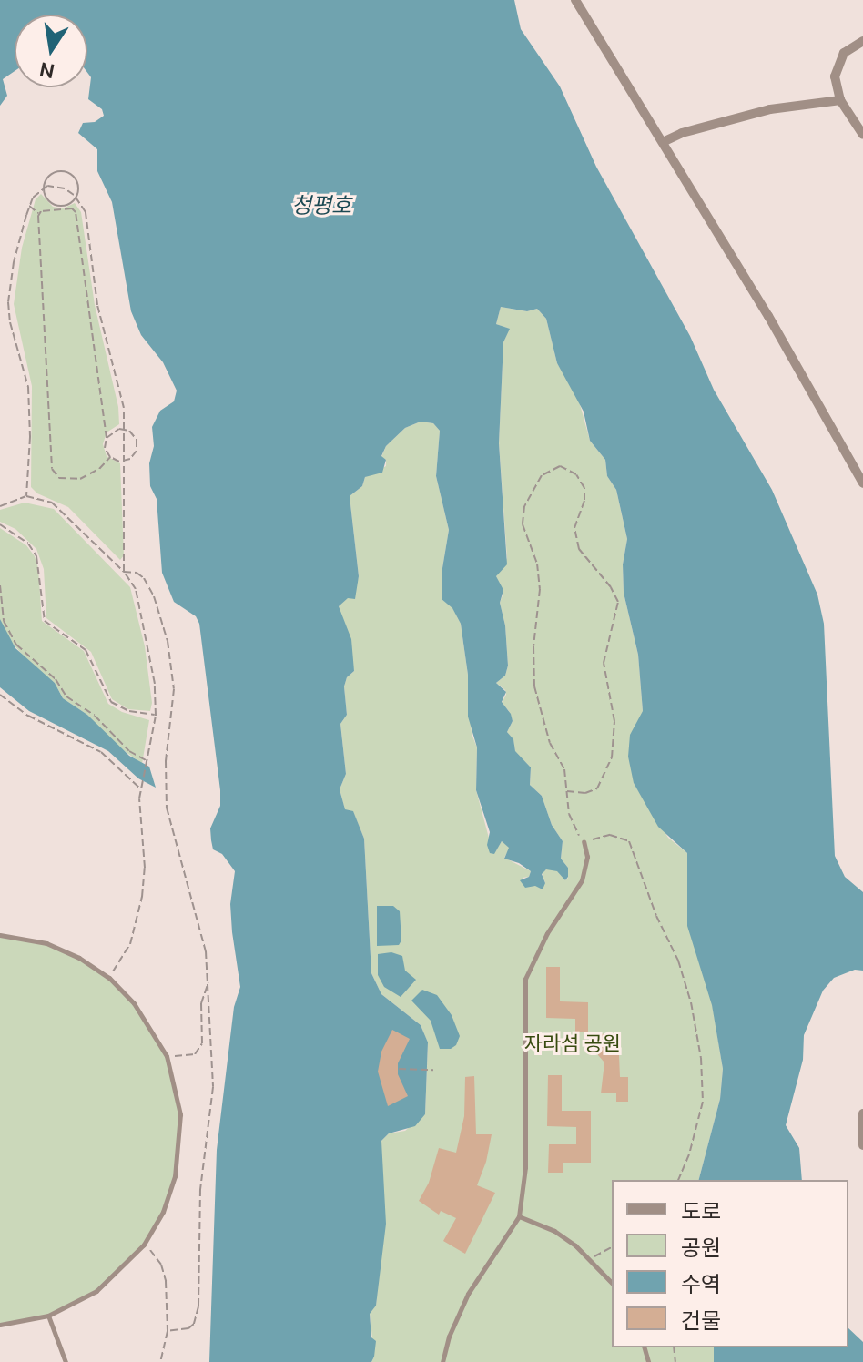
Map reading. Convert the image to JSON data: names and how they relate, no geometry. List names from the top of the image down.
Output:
{
  "water": ["청평호"],
  "parks": ["자라섬 공원"],
  "legend": [
    "도로",
    "공원",
    "수역",
    "건물"
  ],
  "north": "bottom"
}
